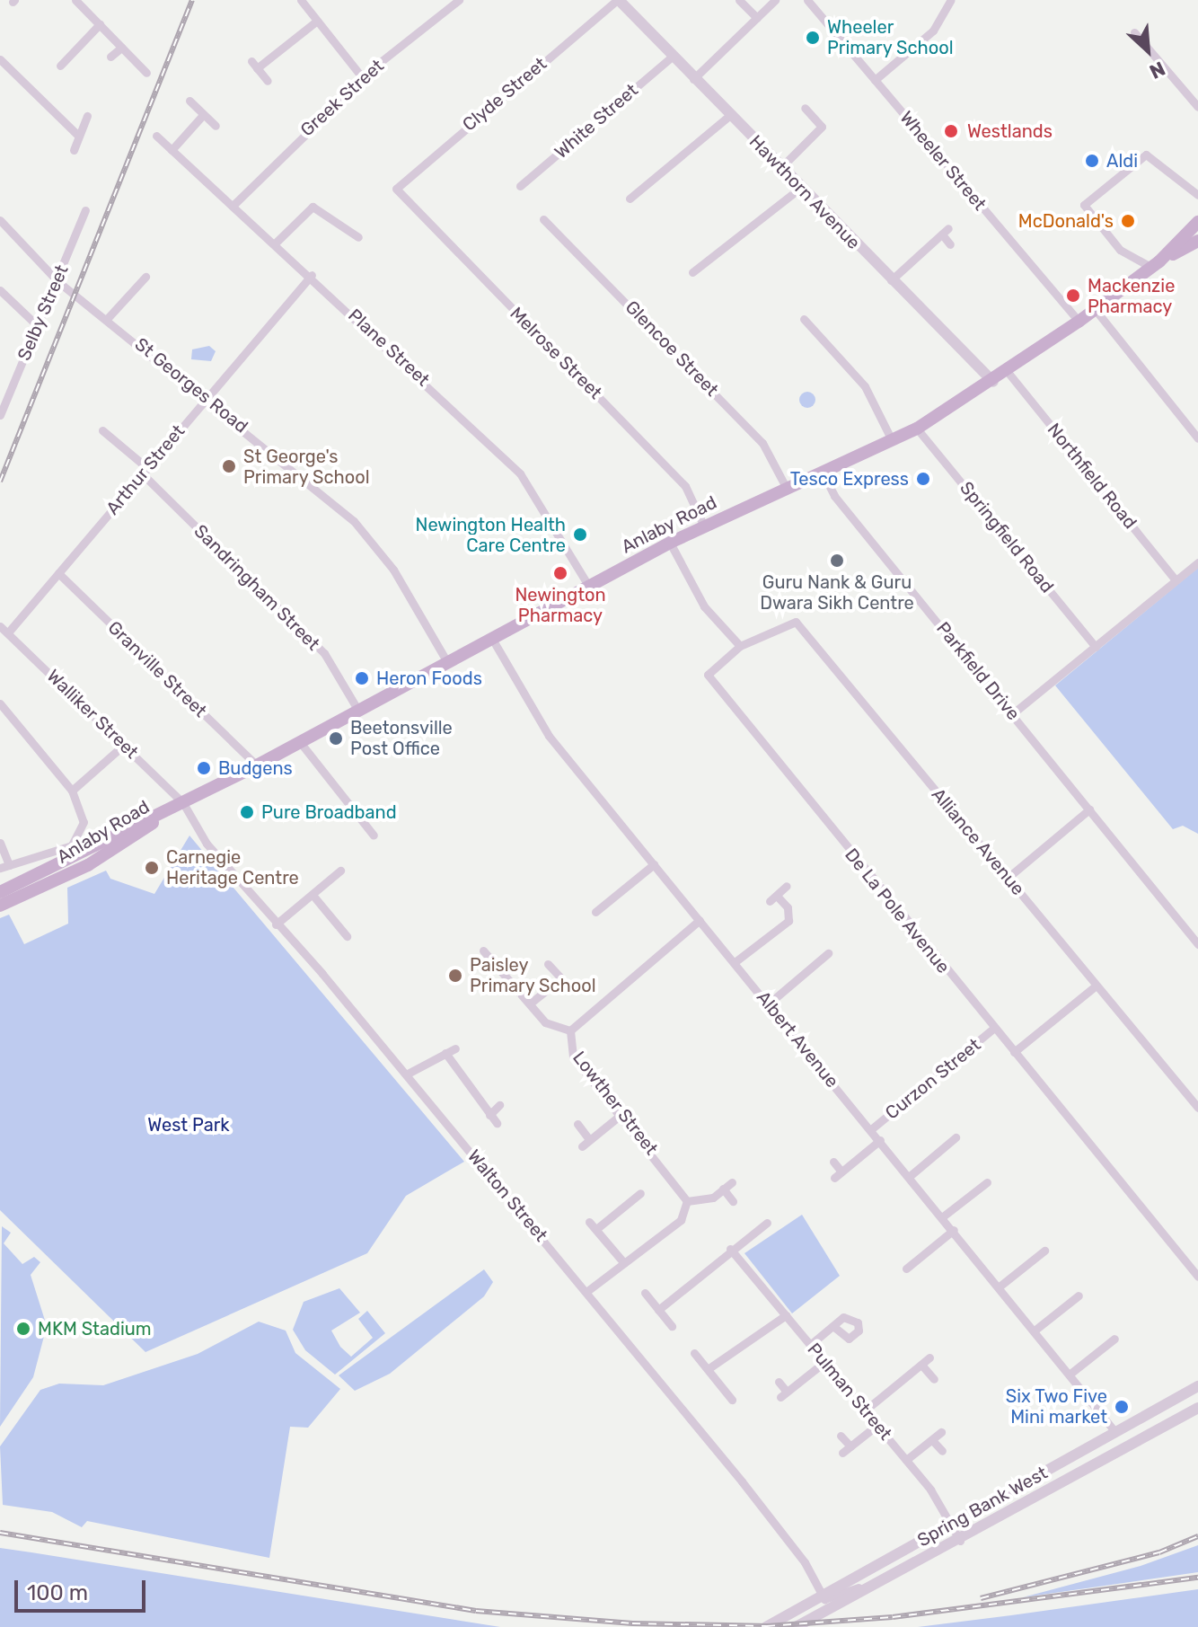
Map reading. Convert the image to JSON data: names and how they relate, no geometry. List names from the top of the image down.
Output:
{
  "streets": {
    "main road": ["Anlaby Road"],
    "street": [
      "Clyde Street",
      "Greek Street",
      "White Street",
      "Wheeler Street",
      "Hawthorn Avenue",
      "Selby Street",
      "Plane Street",
      "Glencoe Street",
      "Melrose Street",
      "St Georges Road",
      "Arthur Street",
      "Northfield Road",
      "Springfield Road",
      "Sandringham Street",
      "Granville Street",
      "Parkfield Drive",
      "Walliker Street",
      "Alliance Avenue",
      "De La Pole Avenue",
      "Albert Avenue",
      "Curzon Street",
      "Lowther Street",
      "Walton Street",
      "Pulman Street",
      "Spring Bank West"
    ]
  },
  "crossings": [
    ["Clyde Street", "Hawthorn Avenue"],
    ["Clyde Street", "Melrose Street"],
    ["Greek Street", "Plane Street"],
    ["White Street", "Hawthorn Avenue"],
    ["Wheeler Street", "Anlaby Road"],
    ["Hawthorn Avenue", "Anlaby Road"],
    ["Selby Street", "St Georges Road"],
    ["Plane Street", "Arthur Street"],
    ["Plane Street", "Anlaby Road"],
    ["Glencoe Street", "Anlaby Road"],
    ["Melrose Street", "Anlaby Road"],
    ["St Georges Road", "Arthur Street"],
    ["St Georges Road", "Anlaby Road"],
    ["Arthur Street", "Sandringham Street"],
    ["Arthur Street", "Granville Street"],
    ["Arthur Street", "Walliker Street"],
    ["Northfield Road", "Anlaby Road"],
    ["Anlaby Road", "Springfield Road"],
    ["Anlaby Road", "Sandringham Street"],
    ["Anlaby Road", "Granville Street"],
    ["Anlaby Road", "Parkfield Drive"],
    ["Anlaby Road", "Walliker Street"],
    ["Anlaby Road", "Albert Avenue"],
    ["Anlaby Road", "Walton Street"],
    ["Walliker Street", "Walton Street"],
    ["Alliance Avenue", "De La Pole Avenue"],
    ["De La Pole Avenue", "Curzon Street"],
    ["Albert Avenue", "Curzon Street"],
    ["Albert Avenue", "Lowther Street"],
    ["Albert Avenue", "Spring Bank West"],
    ["Walton Street", "Spring Bank West"],
    ["Pulman Street", "Spring Bank West"]
  ],
  "parks": ["West Park"],
  "places": [
    "Wheeler Primary School",
    "Westlands",
    "Aldi",
    "McDonald's",
    "Mackenzie Pharmacy",
    "St George's Primary School",
    "Tesco Express",
    "Newington Health Care Centre",
    "Guru Nank & Guru Dwara Sikh Centre",
    "Newington Pharmacy",
    "Heron Foods",
    "Beetonsville Post Office",
    "Budgens",
    "Pure Broadband",
    "Carnegie Heritage Centre",
    "Paisley Primary School",
    "MKM Stadium",
    "Six Two Five Mini market"
  ],
  "scale_bar": "100 m",
  "north": "bottom right"
}
